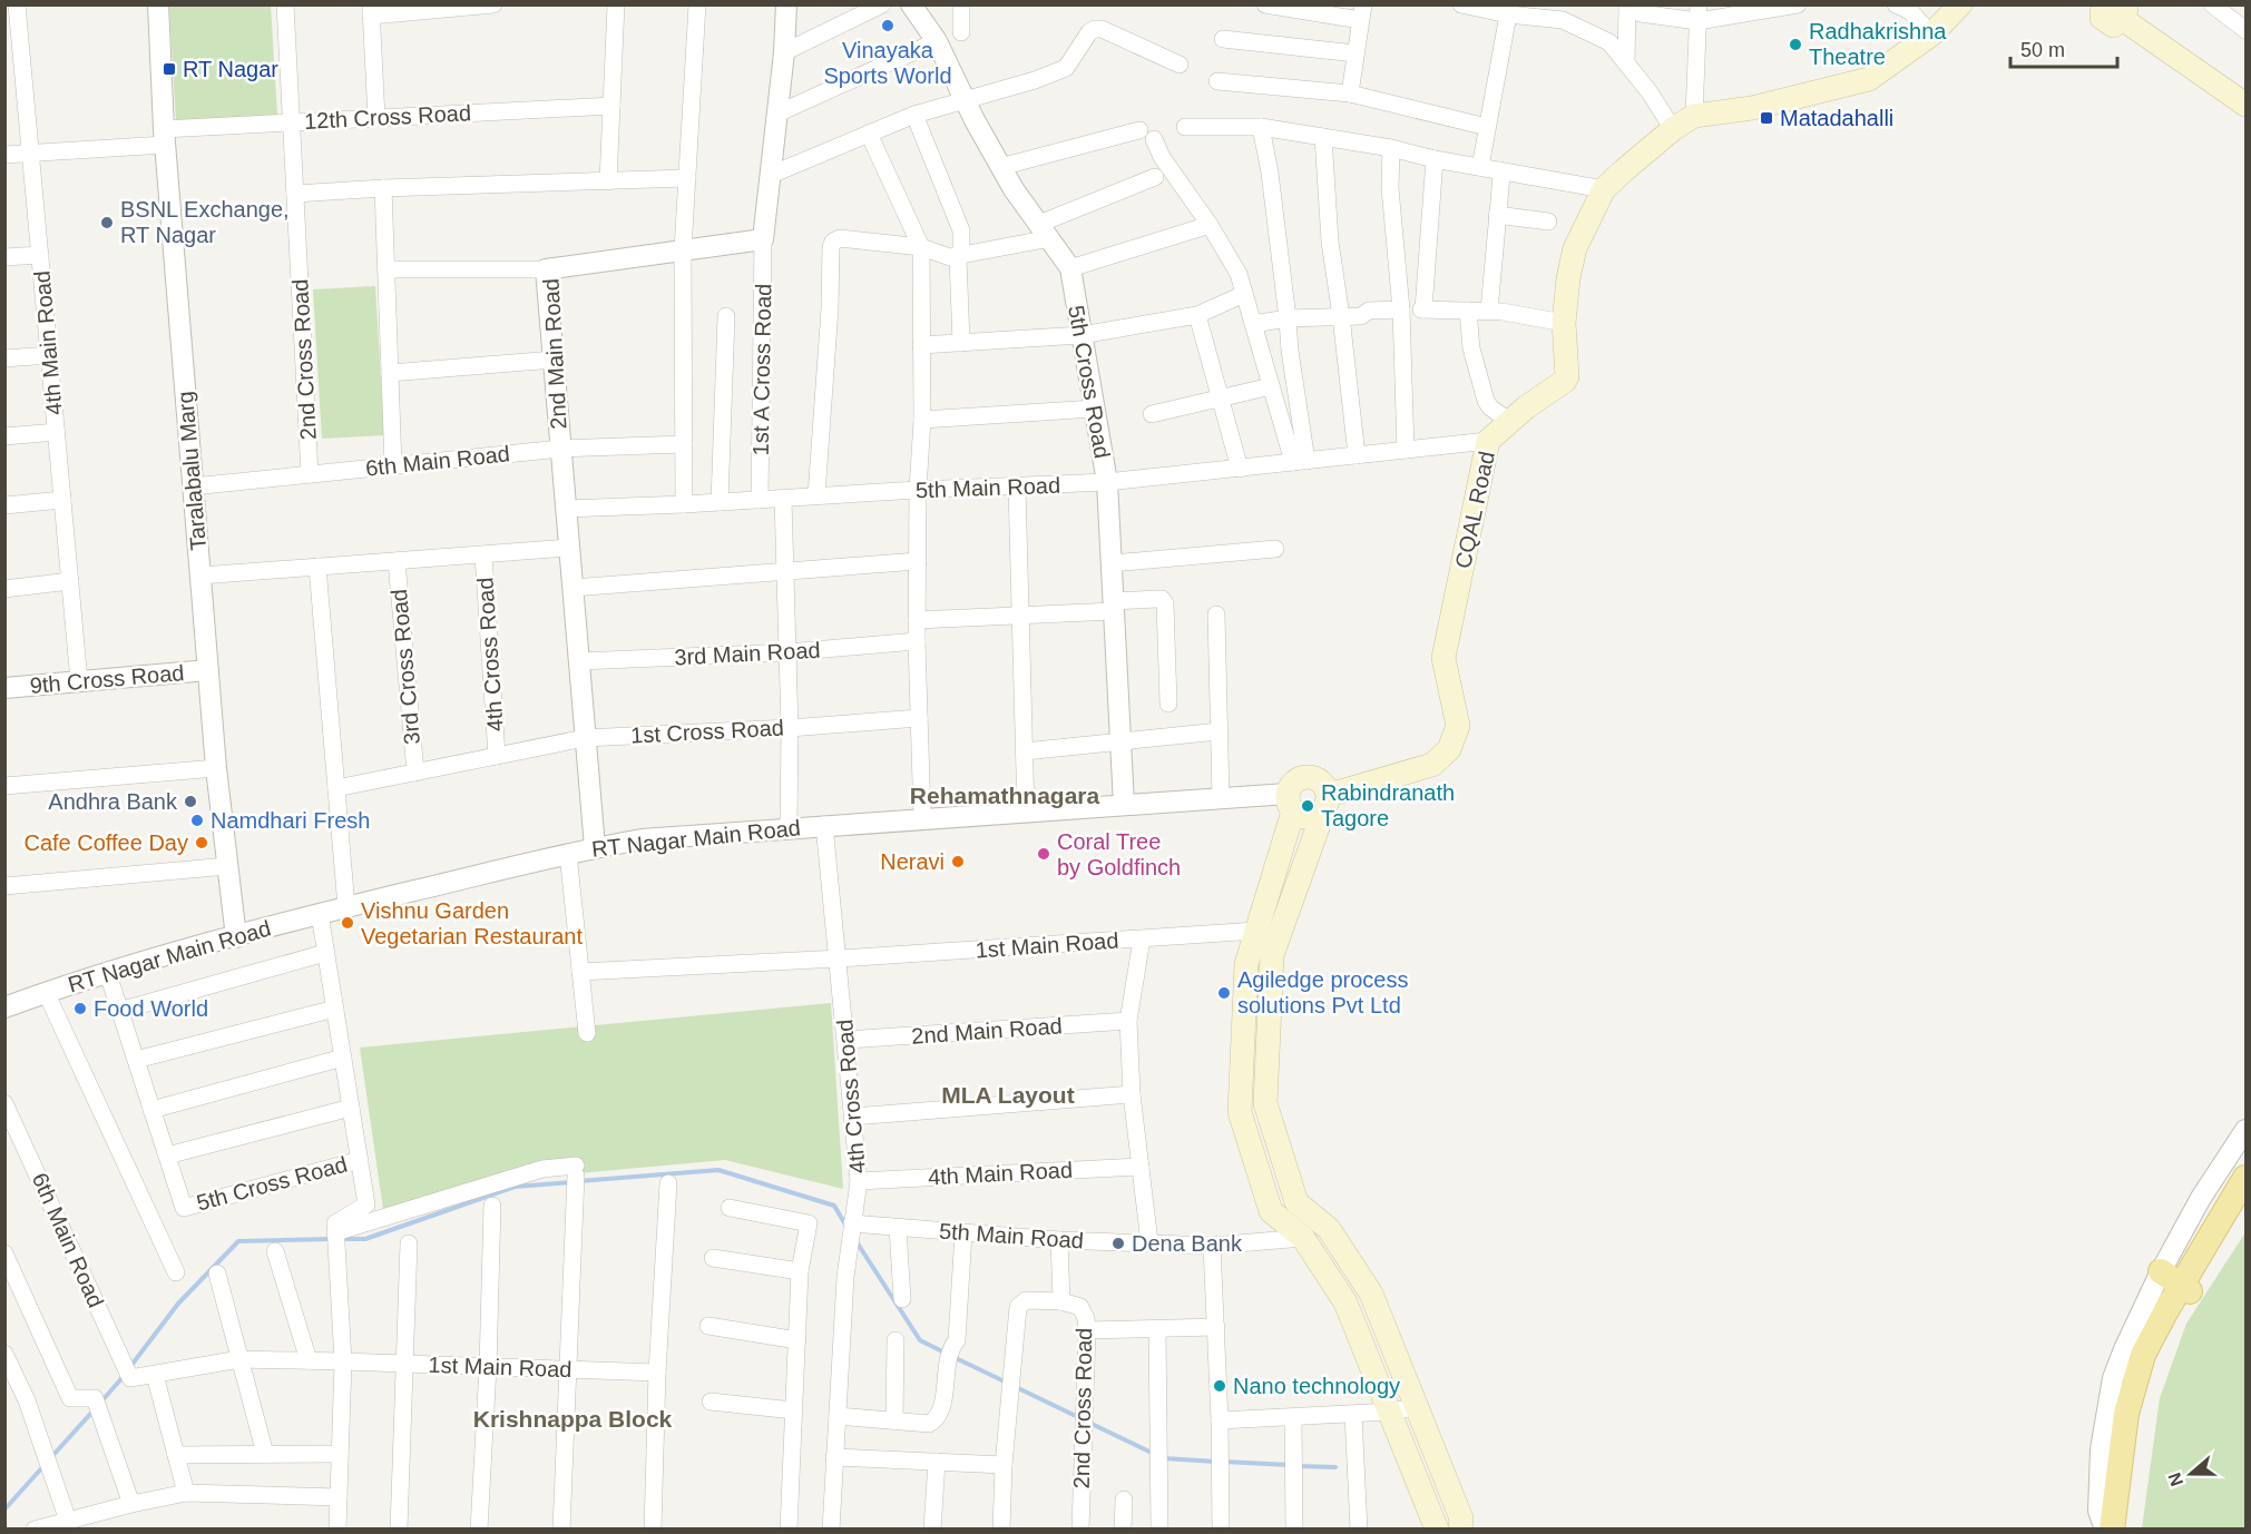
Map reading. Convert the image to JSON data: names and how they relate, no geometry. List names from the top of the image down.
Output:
{
  "streets": {
    "main road": ["CQAL Road"],
    "street": [
      "12th Cross Road",
      "4th Main Road",
      "2nd Main Road",
      "2nd Cross Road",
      "1st A Cross Road",
      "5th Cross Road",
      "6th Main Road",
      "Taralabalu Marg",
      "5th Main Road",
      "3rd Main Road",
      "4th Cross Road",
      "3rd Cross Road",
      "9th Cross Road",
      "1st Cross Road",
      "RT Nagar Main Road",
      "1st Main Road"
    ]
  },
  "crossings": [
    ["12th Cross Road", "2nd Cross Road"],
    ["12th Cross Road", "Taralabalu Marg"],
    ["4th Main Road", "4th Cross Road"],
    ["4th Main Road", "9th Cross Road"],
    ["2nd Main Road", "1st A Cross Road"],
    ["2nd Main Road", "6th Main Road"],
    ["2nd Main Road", "5th Main Road"],
    ["2nd Main Road", "3rd Main Road"],
    ["2nd Main Road", "4th Cross Road"],
    ["2nd Main Road", "1st Cross Road"],
    ["2nd Main Road", "RT Nagar Main Road"],
    ["2nd Cross Road", "6th Main Road"],
    ["1st A Cross Road", "5th Main Road"],
    ["5th Cross Road", "5th Main Road"],
    ["5th Cross Road", "RT Nagar Main Road"],
    ["6th Main Road", "Taralabalu Marg"],
    ["Taralabalu Marg", "9th Cross Road"],
    ["Taralabalu Marg", "RT Nagar Main Road"],
    ["5th Main Road", "CQAL Road"],
    ["5th Main Road", "4th Cross Road"],
    ["CQAL Road", "RT Nagar Main Road"],
    ["4th Cross Road", "1st Cross Road"],
    ["4th Cross Road", "RT Nagar Main Road"],
    ["4th Cross Road", "1st Main Road"],
    ["3rd Cross Road", "1st Cross Road"]
  ],
  "districts": ["Rehamathnagara", "MLA Layout", "Krishnappa Block"],
  "places": {
    "other": [
      "Vinayaka Sports World",
      "Radhakrishna Theatre",
      "BSNL Exchange, RT Nagar",
      "Andhra Bank",
      "Rabindranath Tagore",
      "Namdhari Fresh",
      "Cafe Coffee Day",
      "Coral Tree by Goldfinch",
      "Neravi",
      "Vishnu Garden Vegetarian Restaurant",
      "Agiledge process solutions Pvt Ltd",
      "Food World",
      "Dena Bank",
      "Nano technology"
    ],
    "transit": ["RT Nagar", "Matadahalli"]
  },
  "scale_bar": "50 m",
  "north": "left"
}
